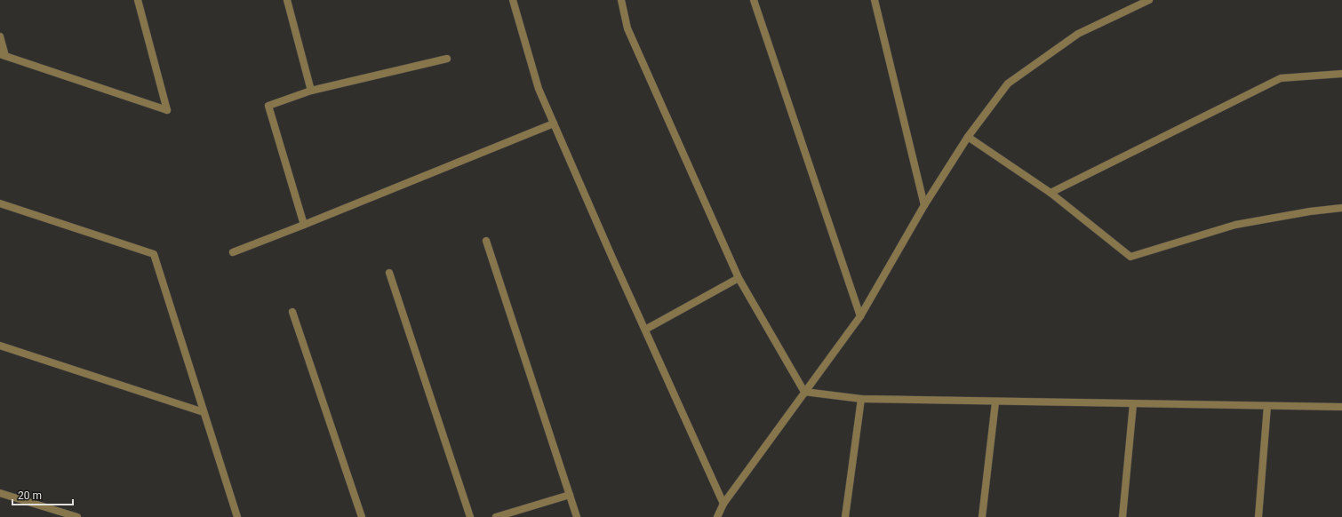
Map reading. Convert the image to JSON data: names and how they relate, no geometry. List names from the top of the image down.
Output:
{
  "scale_bar": "20 m"
}
